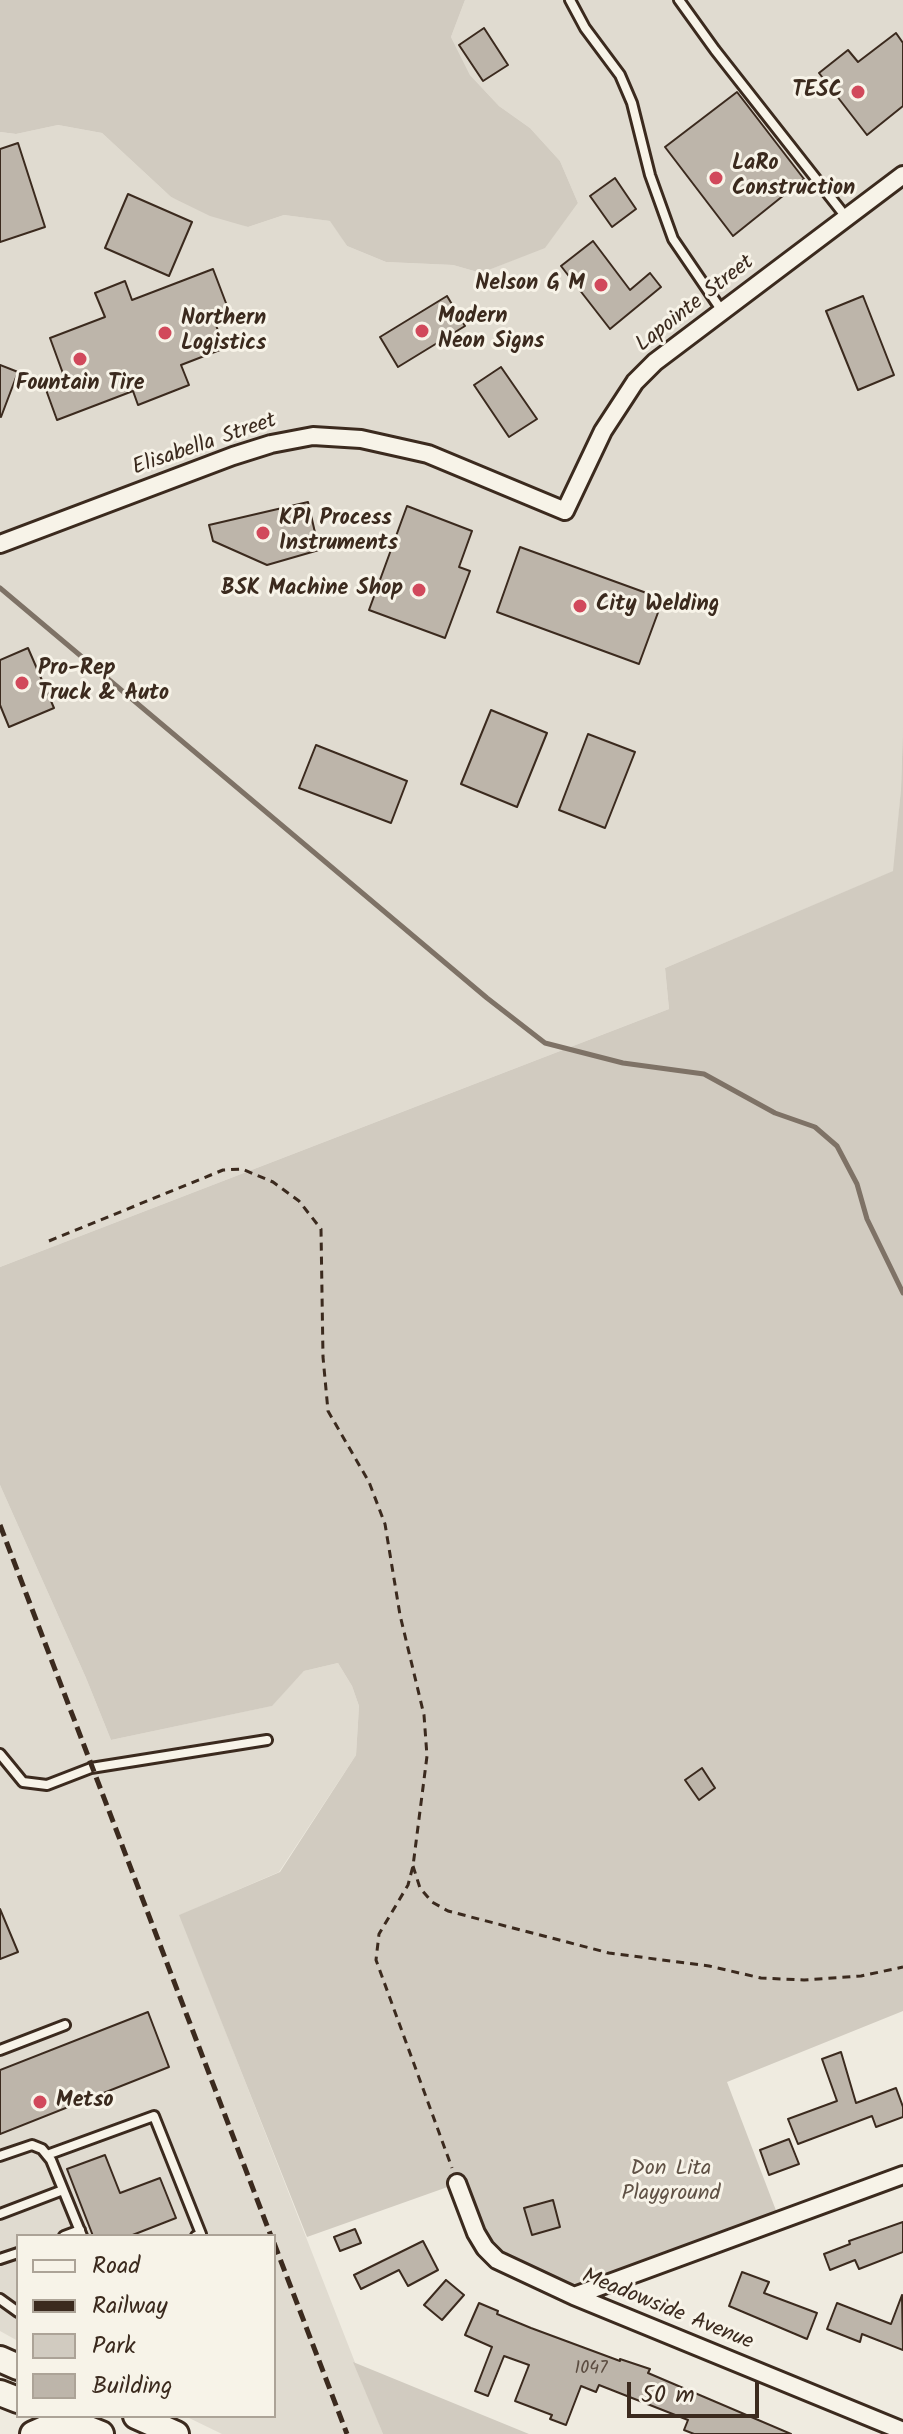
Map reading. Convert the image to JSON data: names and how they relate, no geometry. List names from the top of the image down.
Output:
{
  "streets": {
    "street": ["Lapointe Street", "Elisabella Street", "Meadowside Avenue"]
  },
  "crossings": [
    ["Lapointe Street", "Elisabella Street"]
  ],
  "parks": ["Don Lita Playground"],
  "places": [
    "TESC",
    "LaRo Construction",
    "Nelson G M",
    "Modern Neon Signs",
    "Northern Logistics",
    "Fountain Tire",
    "KPI Process Instruments",
    "BSK Machine Shop",
    "City Welding",
    "Pro-Rep Truck & Auto",
    "Metso"
  ],
  "house_numbers": ["1047"],
  "legend": [
    "Road",
    "Railway",
    "Park",
    "Building"
  ],
  "scale_bar": "50 m"
}
